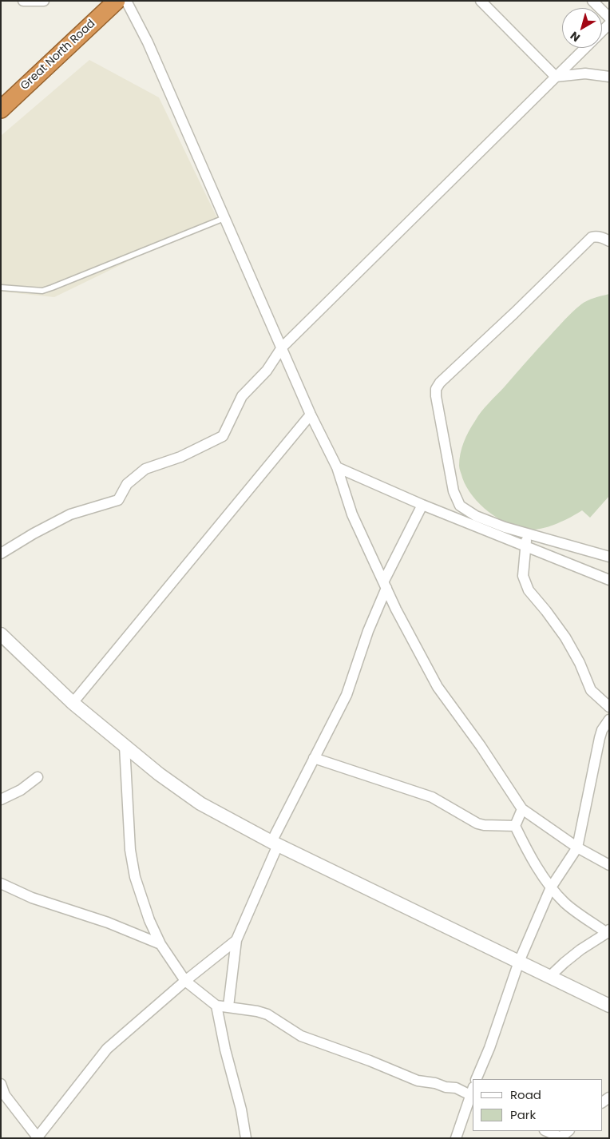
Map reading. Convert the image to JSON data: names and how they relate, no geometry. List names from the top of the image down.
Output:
{
  "streets": {
    "highway": ["Great North Road"]
  },
  "legend": ["Road", "Park"],
  "north": "bottom left"
}
